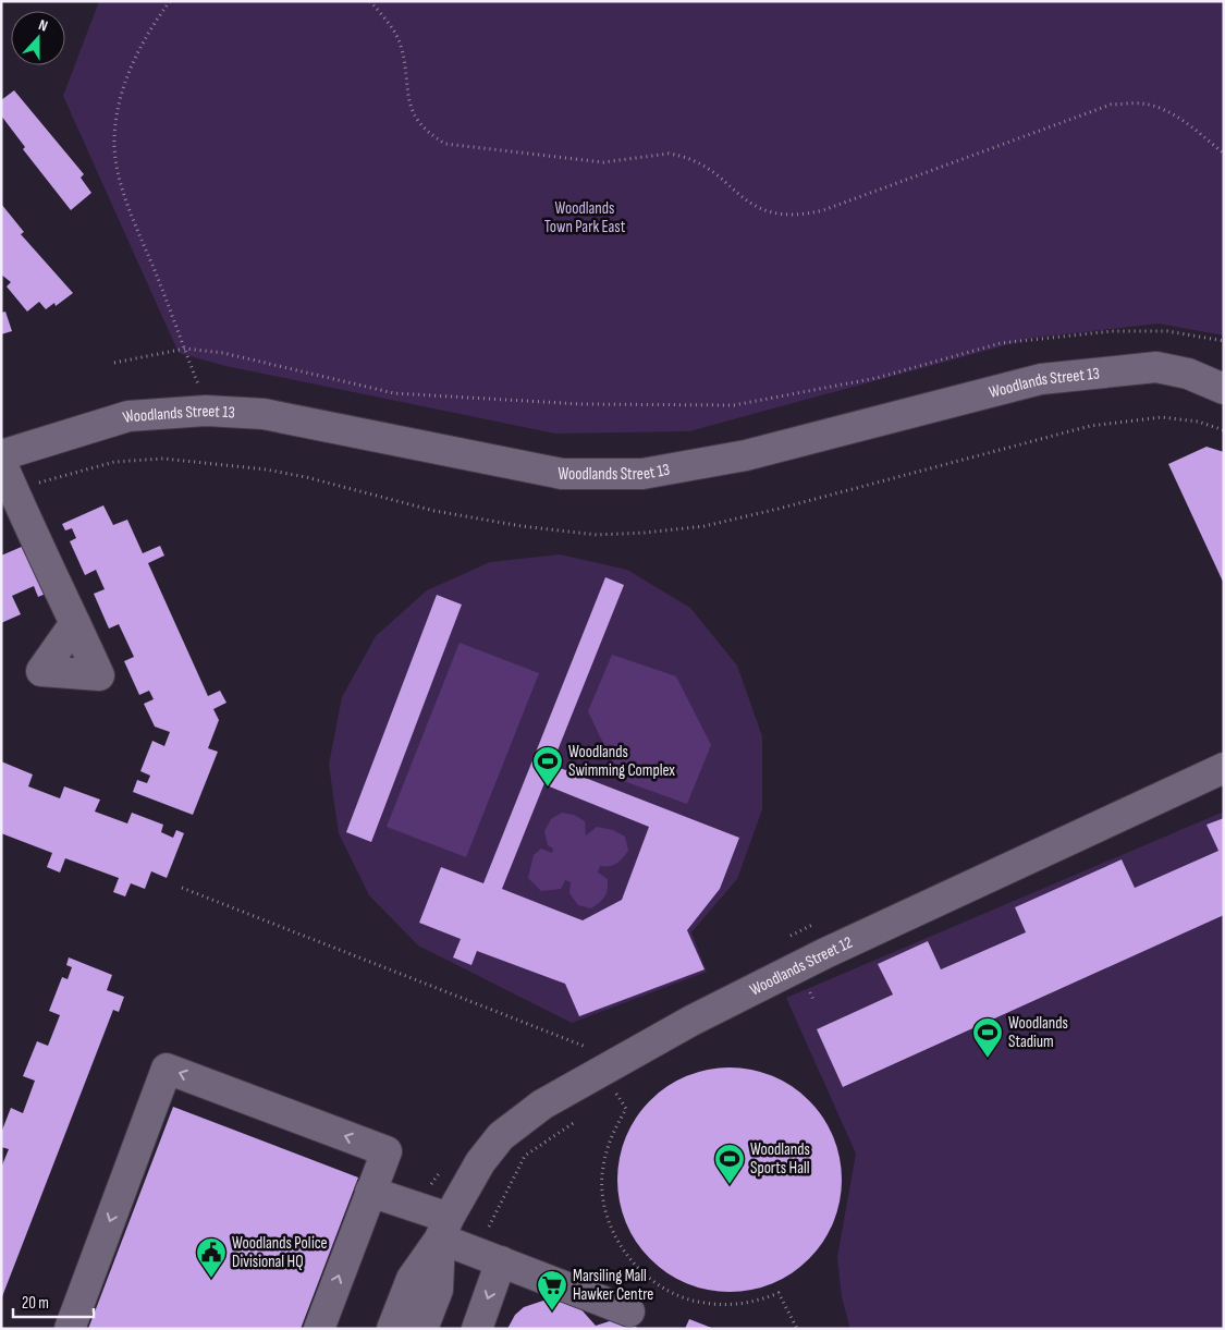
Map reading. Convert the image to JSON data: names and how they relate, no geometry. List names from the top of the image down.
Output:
{
  "streets": {
    "street": ["Woodlands Street 13", "Woodlands Street 12"]
  },
  "parks": ["Woodlands Town Park East"],
  "places": {
    "sports": ["Woodlands Swimming Complex", "Woodlands Stadium", "Woodlands Sports Hall"],
    "public building": ["Woodlands Police Divisional HQ"],
    "supermarket": ["Marsiling Mall Hawker Centre"]
  },
  "scale_bar": "20 m",
  "north": "top"
}
